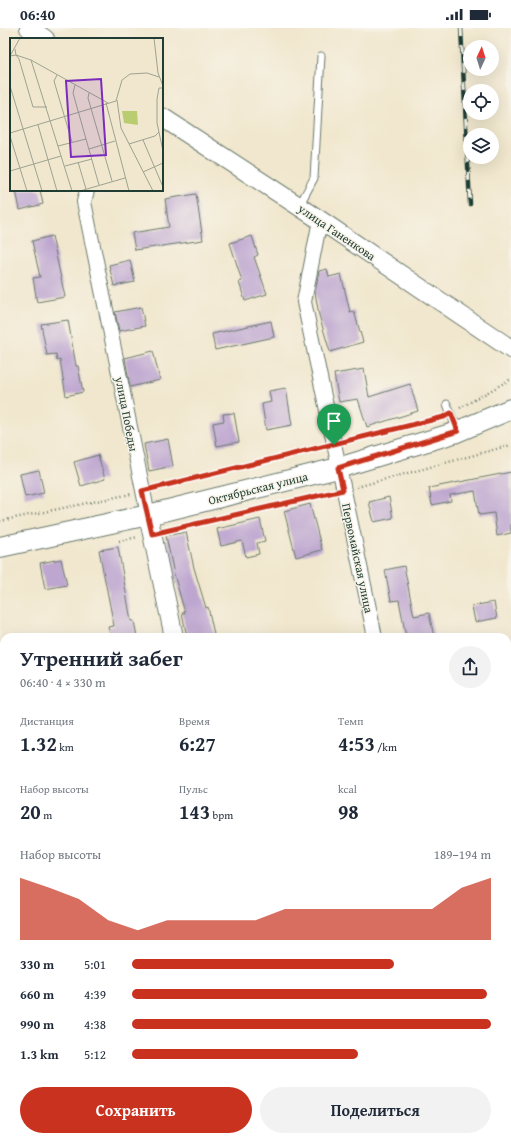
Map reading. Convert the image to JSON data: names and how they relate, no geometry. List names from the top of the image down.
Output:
{
  "streets": {
    "main road": ["Октябрьская улица"],
    "street": ["улица Ганенкова", "улица Победы", "Первомайская улица"]
  },
  "crossings": [
    ["улица Ганенкова", "Первомайская улица"],
    ["улица Победы", "Октябрьская улица"],
    ["Октябрьская улица", "Первомайская улица"]
  ],
  "north": "top",
  "page": {
    "status": "06:40",
    "heading": ["Утренний забег", "06:40 · 4 × 330 m"],
    "stats": [
      ["Дистанция", "1.32 km"],
      ["Время", "6:27"],
      ["Темп", "4:53 /km"],
      ["Набор высоты", "20 m"],
      ["Пульс", "143 bpm"],
      ["kcal", "98"]
    ],
    "chart": ["Набор высоты", "189–194 m"],
    "list": [
      {
        "name": "330 m",
        "note": "5:01"
      },
      {
        "name": "660 m",
        "note": "4:39"
      },
      {
        "name": "990 m",
        "note": "4:38"
      },
      {
        "name": "1.3 km",
        "note": "5:12"
      }
    ],
    "buttons": ["Сохранить", "Поделиться"]
  }
}
